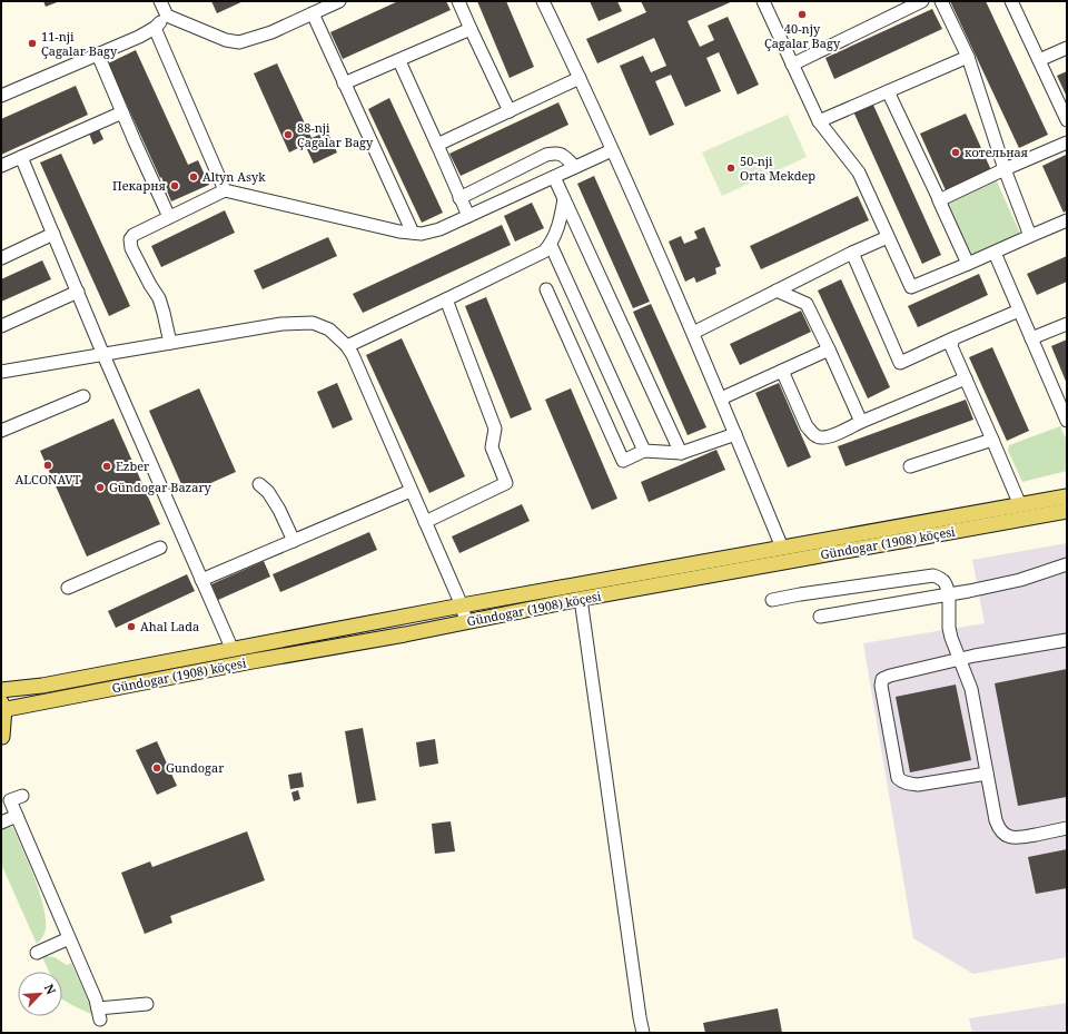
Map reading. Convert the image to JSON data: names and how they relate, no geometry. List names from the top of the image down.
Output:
{
  "streets": {
    "main road": ["Gündogar (1908) köçesi"]
  },
  "places": [
    "40-njy Çagalar Bagy",
    "11-nji Çagalar Bagy",
    "88-nji Çagalar Bagy",
    "котельная",
    "50-nji Orta Mekdep",
    "Altyn Asyk",
    "Пекарня",
    "ALCONAVT",
    "Ezber",
    "Gündogar Bazary",
    "Ahal Lada",
    "Gundogar"
  ],
  "north": "top right"
}
